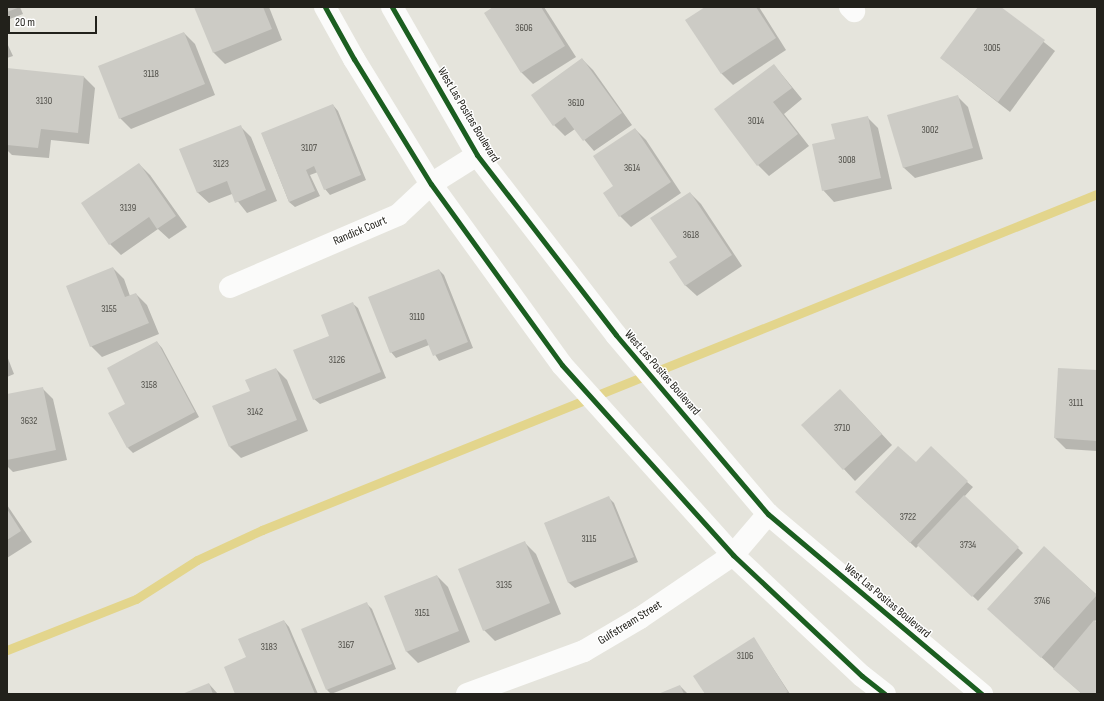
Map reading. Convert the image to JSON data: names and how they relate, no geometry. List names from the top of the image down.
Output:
{
  "streets": {
    "street": ["West Las Positas Boulevard", "Randick Court", "Gulfstream Street"]
  },
  "crossings": [
    ["West Las Positas Boulevard", "Randick Court"],
    ["West Las Positas Boulevard", "Gulfstream Street"]
  ],
  "house_numbers": [
    "3606",
    "3005",
    "3118",
    "3130",
    "3610",
    "3014",
    "3002",
    "3107",
    "3008",
    "3123",
    "3614",
    "3139",
    "3618",
    "3155",
    "3110",
    "3126",
    "3158",
    "3111",
    "3142",
    "3632",
    "3710",
    "3722",
    "3115",
    "3734",
    "3135",
    "3746",
    "3151",
    "3167",
    "3183",
    "3106"
  ],
  "scale_bar": "20 m"
}
